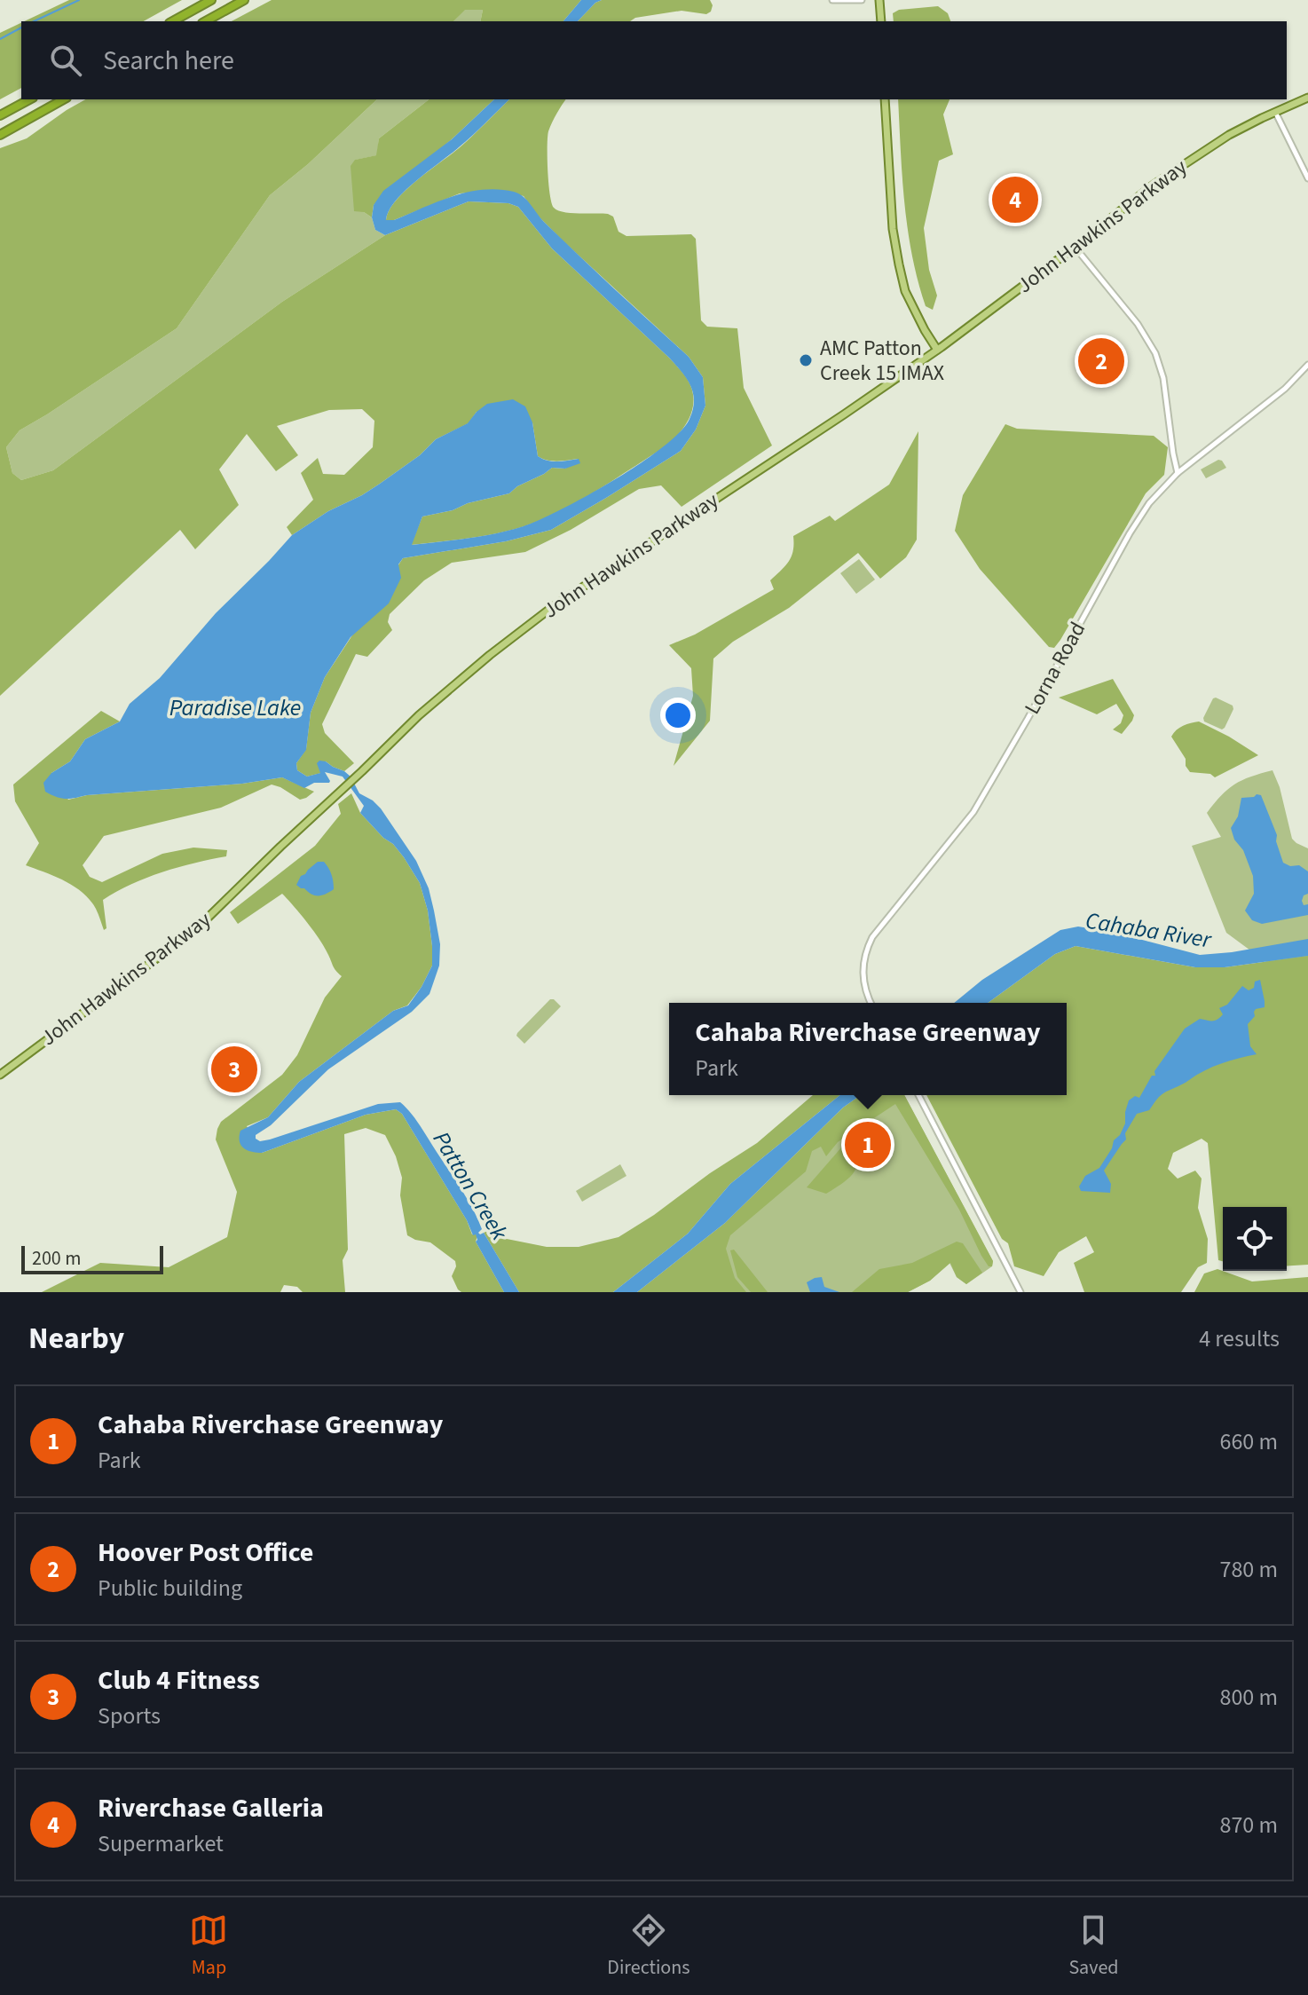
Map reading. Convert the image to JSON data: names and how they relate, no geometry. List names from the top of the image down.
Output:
{
  "streets": {
    "main road": ["John Hawkins Parkway"],
    "street": ["Lorna Road"]
  },
  "water": ["Paradise Lake", "Cahaba River", "Patton Creek"],
  "places": ["AMC Patton Creek 15 IMAX"],
  "scale_bar": "200 m",
  "page": {
    "search": "Search here",
    "pins": [
      "4",
      "2",
      "3",
      "1"
    ],
    "popup": ["Cahaba Riverchase Greenway", "Park"],
    "scale": "200 m",
    "heading": ["Nearby", "4 results"],
    "list": [
      {
        "mark": "1",
        "name": "Cahaba Riverchase Greenway",
        "note": "Park",
        "value": "660 m"
      },
      {
        "mark": "2",
        "name": "Hoover Post Office",
        "note": "Public building",
        "value": "780 m"
      },
      {
        "mark": "3",
        "name": "Club 4 Fitness",
        "note": "Sports",
        "value": "800 m"
      },
      {
        "mark": "4",
        "name": "Riverchase Galleria",
        "note": "Supermarket",
        "value": "870 m"
      }
    ],
    "nav": ["Map", "Directions", "Saved"]
  }
}
